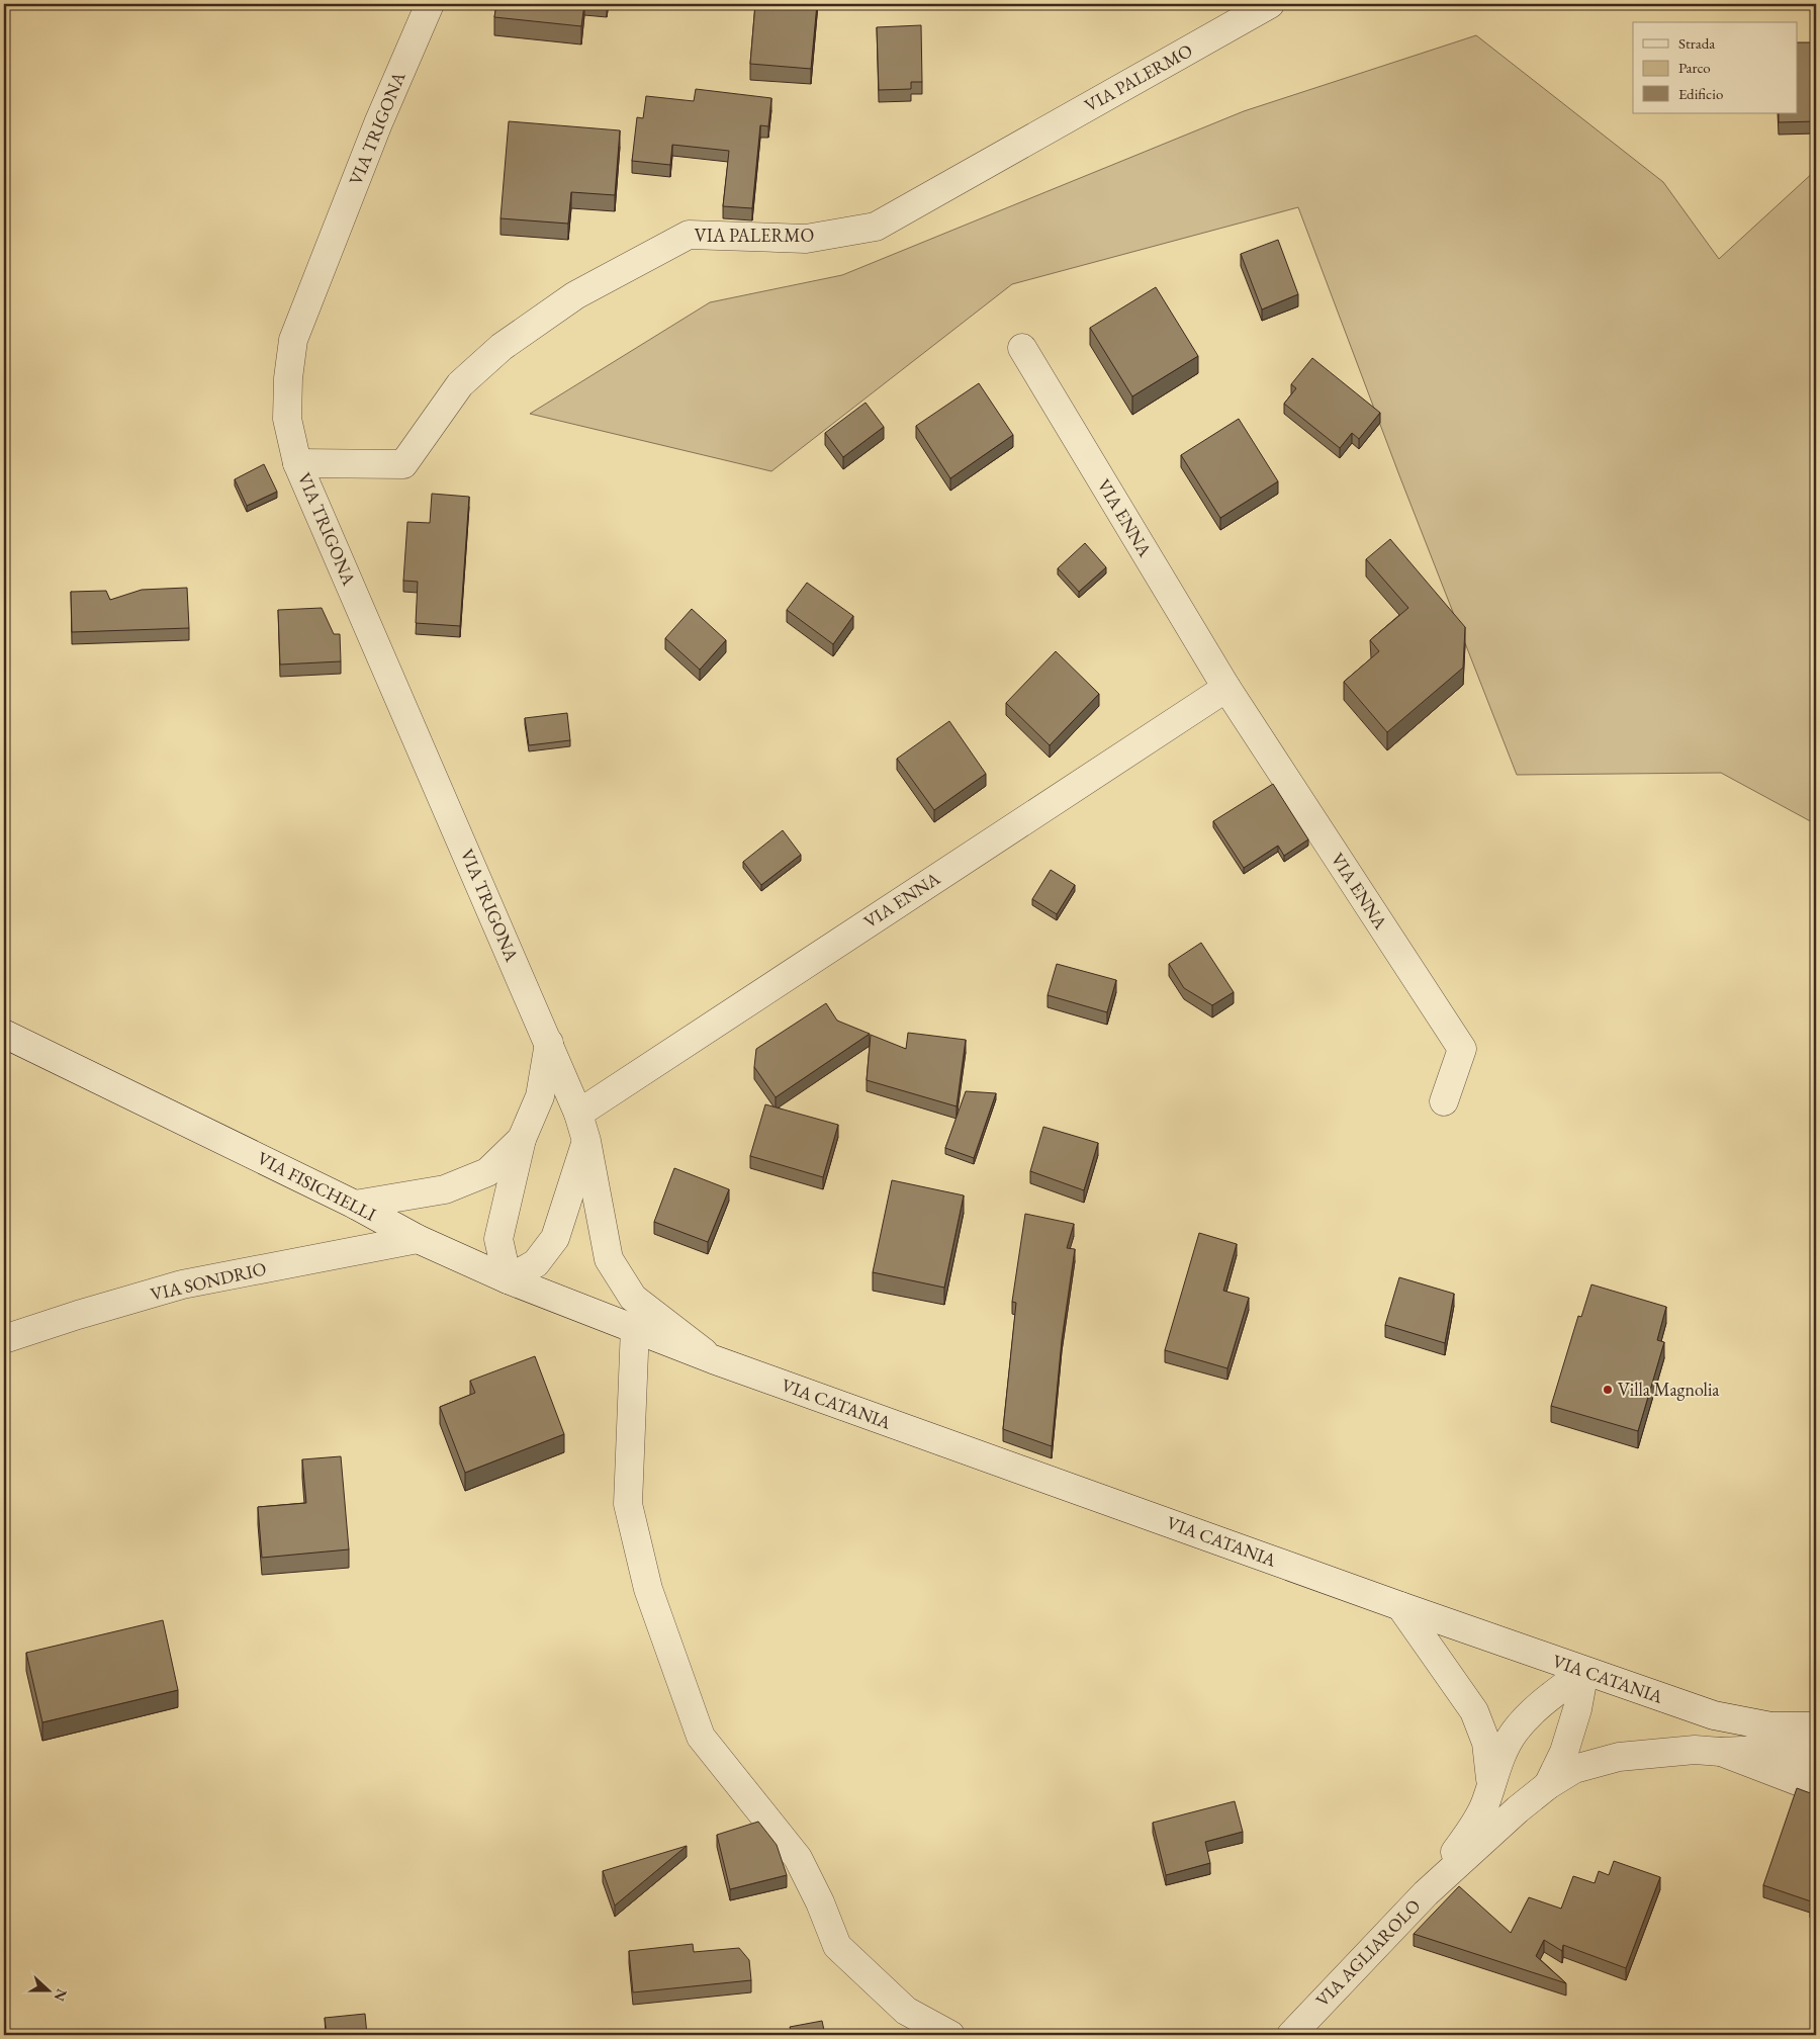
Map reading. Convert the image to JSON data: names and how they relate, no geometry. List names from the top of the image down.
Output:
{
  "streets": {
    "street": [
      "VIA PALERMO",
      "VIA TRIGONA",
      "VIA ENNA",
      "VIA FISICHELLI",
      "VIA SONDRIO",
      "VIA CATANIA",
      "VIA AGLIAROLO"
    ]
  },
  "crossings": [
    ["VIA PALERMO", "VIA TRIGONA"],
    ["VIA TRIGONA", "VIA ENNA"],
    ["VIA TRIGONA", "VIA CATANIA"],
    ["VIA FISICHELLI", "VIA SONDRIO"],
    ["VIA FISICHELLI", "VIA CATANIA"]
  ],
  "places": ["Villa Magnolia"],
  "legend": ["Strada", "Parco", "Edificio"],
  "north": "right"
}
